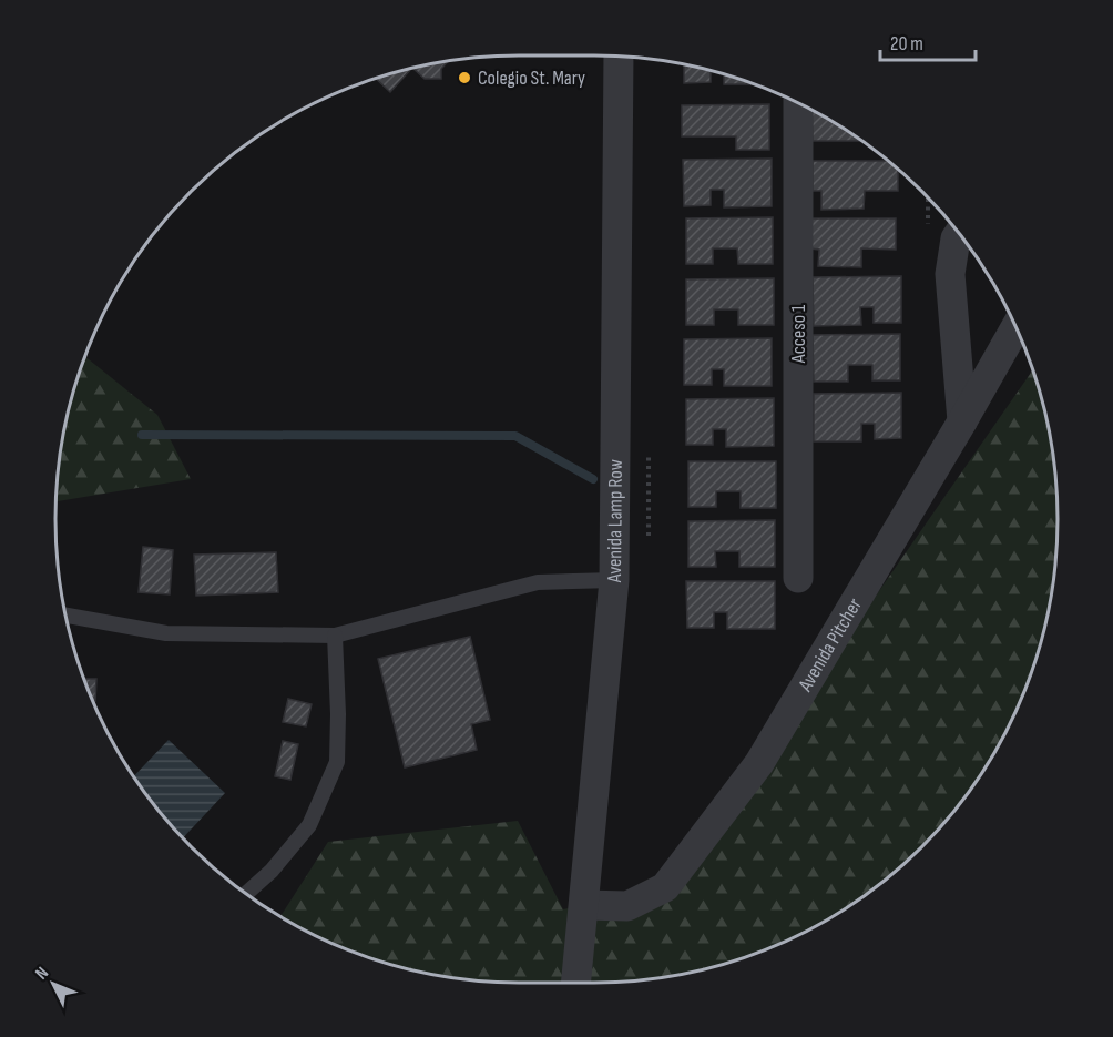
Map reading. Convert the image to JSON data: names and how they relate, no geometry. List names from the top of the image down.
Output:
{
  "streets": {
    "street": ["Acceso 1", "Avenida Lamp Row", "Avenida Pitcher"]
  },
  "crossings": [
    ["Avenida Lamp Row", "Avenida Pitcher"]
  ],
  "places": ["Colegio St. Mary"],
  "scale_bar": "20 m",
  "north": "top left"
}
